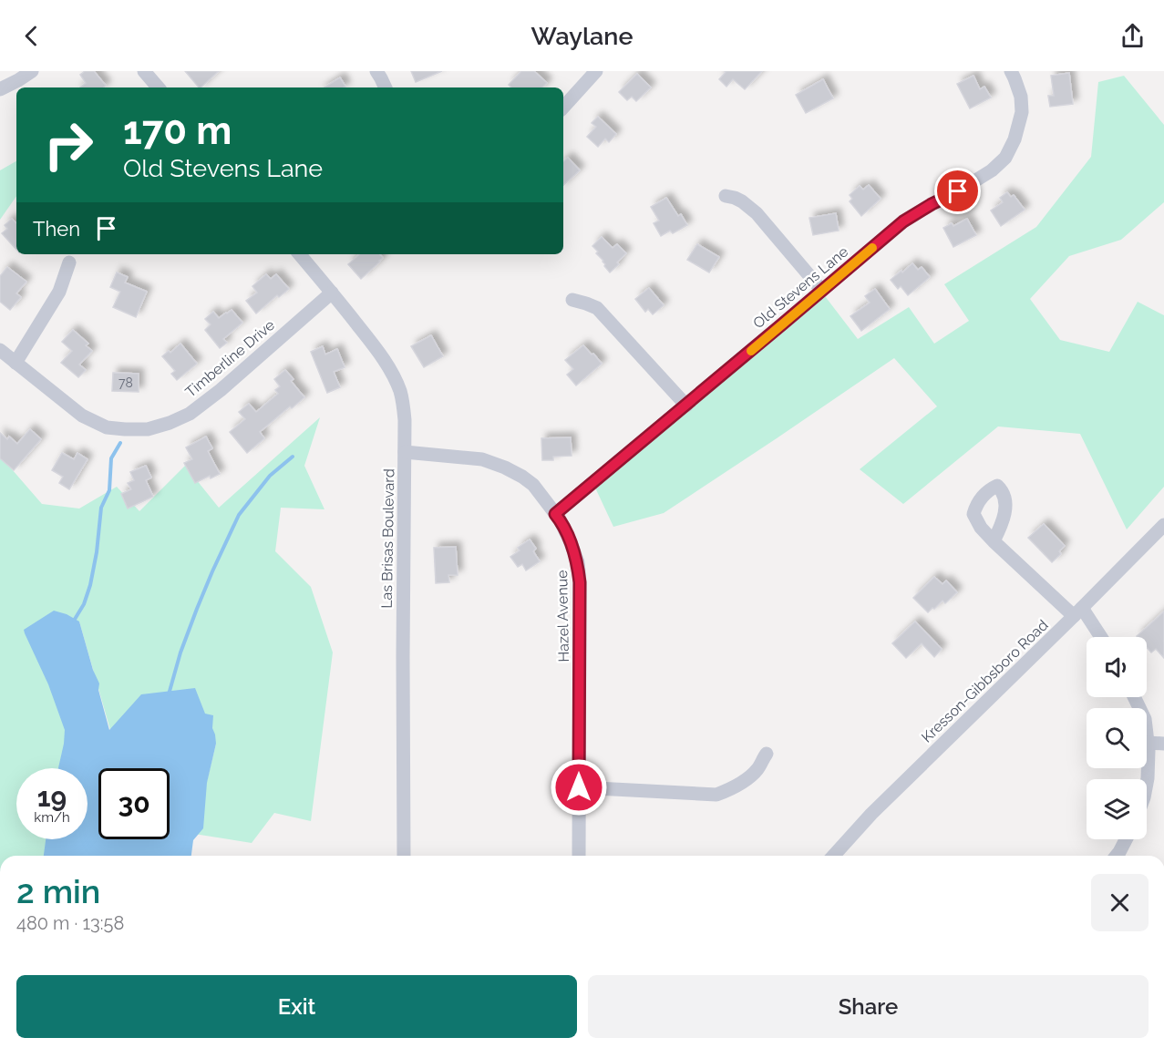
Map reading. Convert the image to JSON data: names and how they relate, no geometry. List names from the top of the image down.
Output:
{
  "streets": {
    "street": [
      "Old Stevens Lane",
      "Timberline Drive",
      "Las Brisas Boulevard",
      "Hazel Avenue",
      "Kresson-Gibbsboro Road"
    ]
  },
  "crossings": [
    ["Old Stevens Lane", "Hazel Avenue"],
    ["Timberline Drive", "Las Brisas Boulevard"],
    ["Las Brisas Boulevard", "Hazel Avenue"]
  ],
  "house_numbers": ["78"],
  "page": {
    "header": "Waylane",
    "turn": ["170 m", "Old Stevens Lane"],
    "then": "Then",
    "speed": "19 km/h",
    "limit": "30",
    "heading": ["2 min", "480 m · 13:58"],
    "buttons": ["Exit", "Share"]
  }
}
